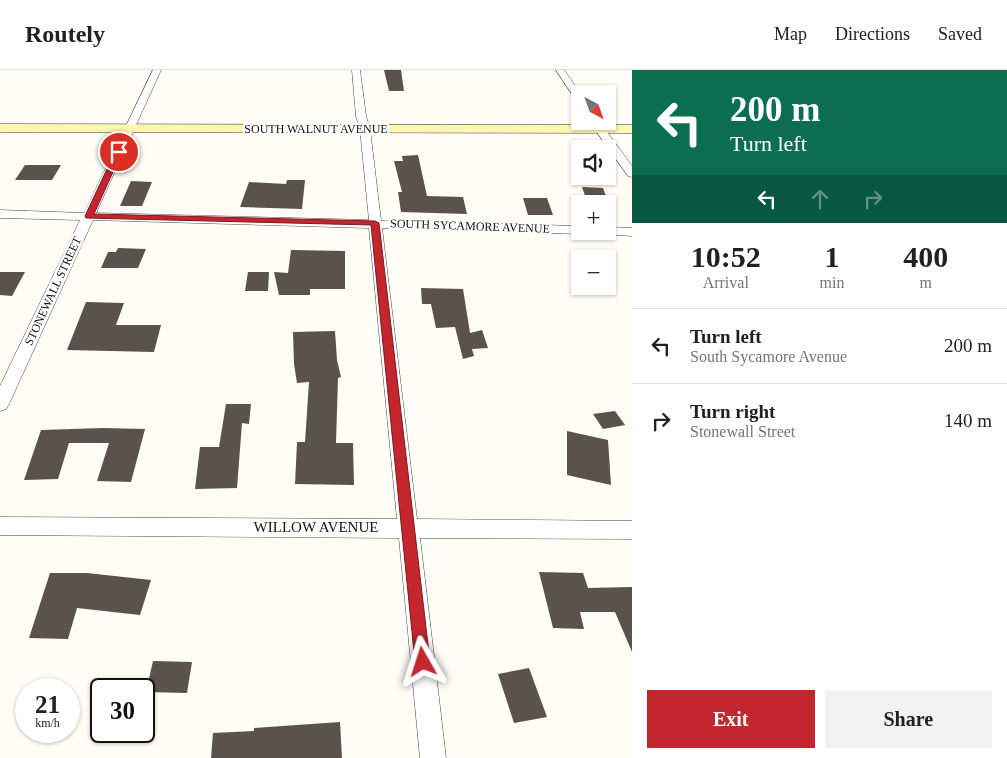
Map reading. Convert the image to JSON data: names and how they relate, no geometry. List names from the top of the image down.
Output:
{
  "streets": {
    "main road": ["SOUTH WALNUT AVENUE"],
    "street": ["SOUTH SYCAMORE AVENUE", "STONEWALL STREET", "WILLOW AVENUE"]
  },
  "crossings": [
    ["SOUTH WALNUT AVENUE", "STONEWALL STREET"],
    ["SOUTH SYCAMORE AVENUE", "STONEWALL STREET"]
  ],
  "north": "bottom right",
  "page": {
    "header": "Routely",
    "nav": ["Map", "Directions", "Saved"],
    "turn": ["200 m", "Turn left"],
    "map_buttons": ["+", "−"],
    "eta": [
      "10:52",
      "Arrival",
      "1",
      "min",
      "400",
      "m"
    ],
    "list": [
      {
        "name": "Turn left",
        "note": "South Sycamore Avenue",
        "value": "200 m"
      },
      {
        "name": "Turn right",
        "note": "Stonewall Street",
        "value": "140 m"
      }
    ],
    "speed": "21 km/h",
    "limit": "30",
    "buttons": ["Exit", "Share"]
  }
}
